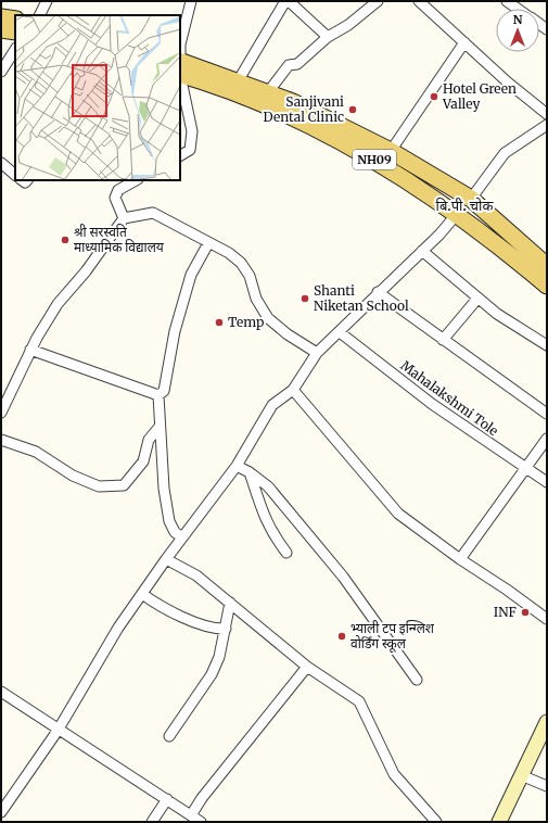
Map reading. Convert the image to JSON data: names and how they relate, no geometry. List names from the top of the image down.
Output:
{
  "streets": {
    "main road": ["NH09"],
    "street": ["Mahalakshmi Tole"]
  },
  "districts": ["बि.पी. चोक"],
  "places": [
    "Hotel Green Valley",
    "Sanjivani Dental Clinic",
    "श्री सरस्वति माध्यामिक विद्यालय",
    "Shanti Niketan School",
    "Temp",
    "INF",
    "भ्याली टप इन्ग्लिश वोर्डिंग स्कूल"
  ],
  "north": "top"
}
